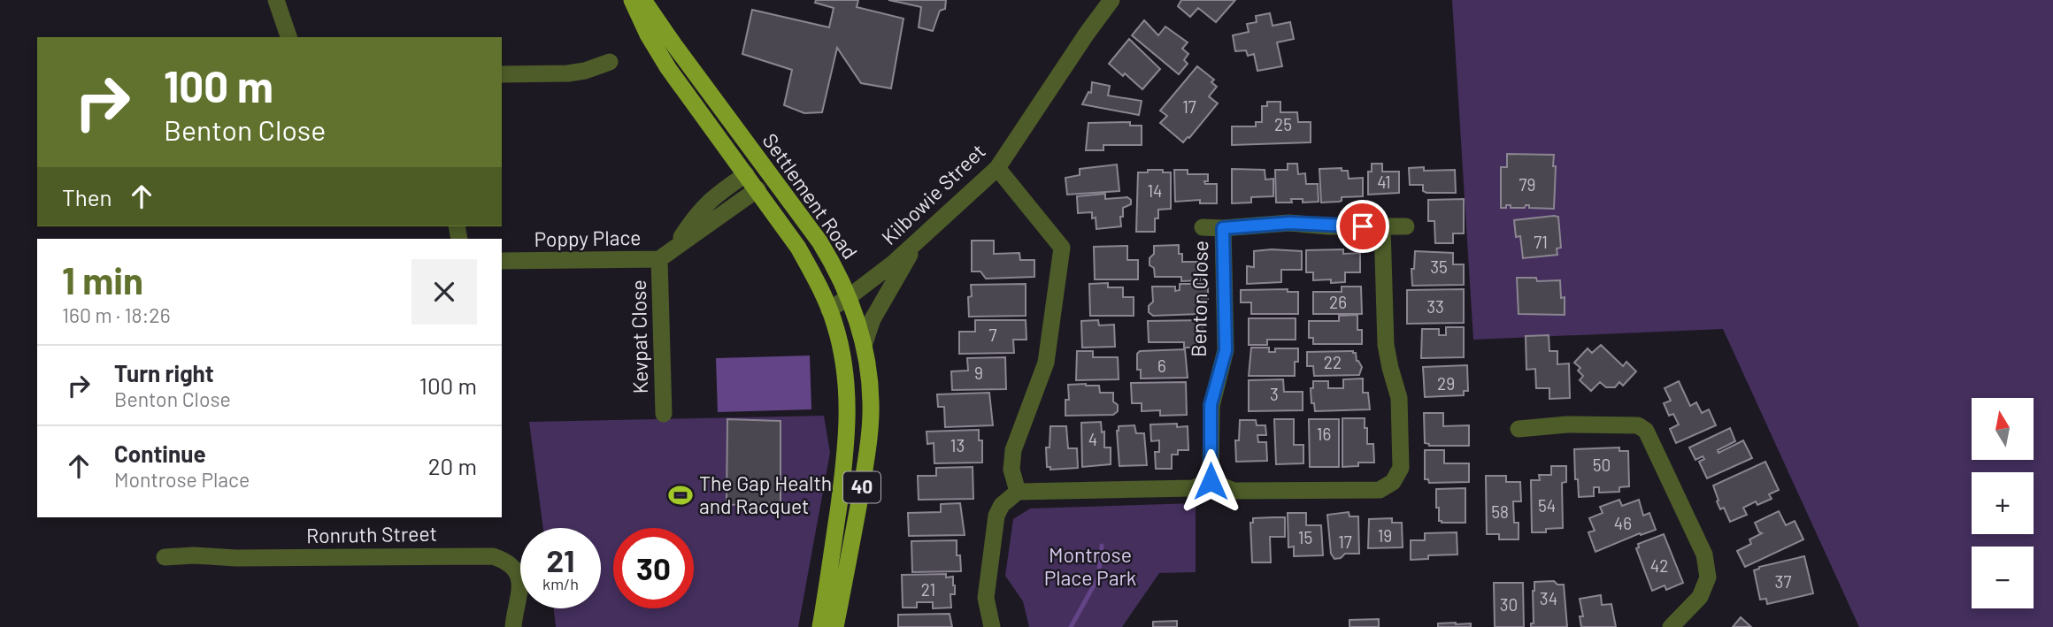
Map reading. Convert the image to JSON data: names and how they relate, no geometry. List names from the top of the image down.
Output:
{
  "streets": {
    "main road": ["Settlement Road", "40"],
    "street": [
      "Kilbowie Street",
      "Poppy Place",
      "Benton Close",
      "Kevpat Close",
      "Ronruth Street"
    ]
  },
  "crossings": [
    ["Kilbowie Street", "Settlement Road"],
    ["Settlement Road", "Poppy Place"],
    ["Poppy Place", "Kevpat Close"]
  ],
  "parks": ["Montrose Place Park"],
  "places": {
    "sports": ["The Gap Health and Racquet"]
  },
  "house_numbers": [
    "17",
    "25",
    "41",
    "79",
    "14",
    "71",
    "35",
    "26",
    "33",
    "7",
    "22",
    "6",
    "9",
    "29",
    "3",
    "16",
    "4",
    "13",
    "50",
    "54",
    "58",
    "46",
    "19",
    "15",
    "17",
    "42",
    "37",
    "21",
    "34",
    "30"
  ],
  "north": "top",
  "page": {
    "turn": ["100 m", "Benton Close"],
    "then": "Then",
    "heading": ["1 min", "160 m · 18:26"],
    "list": [
      {
        "name": "Turn right",
        "note": "Benton Close",
        "value": "100 m"
      },
      {
        "name": "Continue",
        "note": "Montrose Place",
        "value": "20 m"
      }
    ],
    "map_buttons": ["+", "−"],
    "speed": "21 km/h",
    "limit": "30"
  }
}
